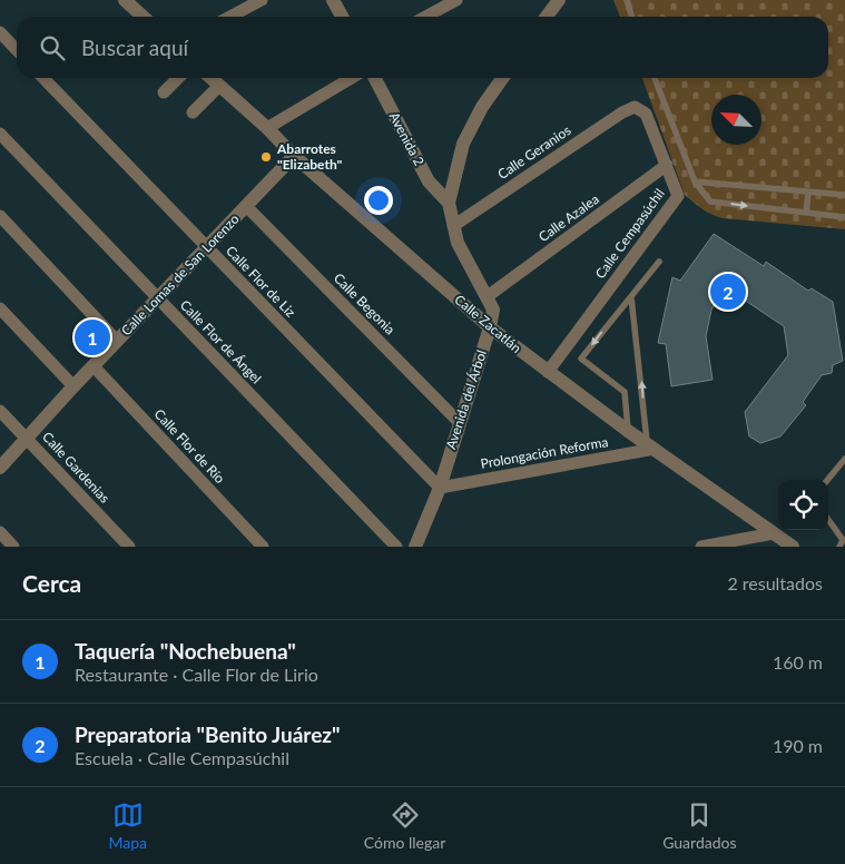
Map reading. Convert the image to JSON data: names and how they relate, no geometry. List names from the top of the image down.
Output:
{
  "streets": {
    "street": [
      "Avenida 2",
      "Calle Geranios",
      "Calle Azalea",
      "Calle Cempasúchil",
      "Calle Lomas de San Lorenzo",
      "Calle Flor de Liz",
      "Calle Begonia",
      "Calle Zacatlán",
      "Calle Flor de Ángel",
      "Avenida del Árbol",
      "Calle Flor de Río",
      "Prolongación Reforma",
      "Calle Gardenias"
    ]
  },
  "crossings": [
    ["Avenida 2", "Avenida del Árbol"],
    ["Calle Geranios", "Calle Cempasúchil"],
    ["Calle Geranios", "Avenida del Árbol"],
    ["Calle Azalea", "Calle Cempasúchil"],
    ["Calle Azalea", "Avenida del Árbol"],
    ["Calle Cempasúchil", "Calle Zacatlán"],
    ["Calle Lomas de San Lorenzo", "Calle Flor de Liz"],
    ["Calle Lomas de San Lorenzo", "Calle Begonia"],
    ["Calle Lomas de San Lorenzo", "Calle Zacatlán"],
    ["Calle Lomas de San Lorenzo", "Calle Flor de Ángel"],
    ["Calle Lomas de San Lorenzo", "Calle Flor de Río"],
    ["Calle Lomas de San Lorenzo", "Calle Gardenias"],
    ["Calle Flor de Liz", "Avenida del Árbol"],
    ["Calle Flor de Liz", "Prolongación Reforma"],
    ["Calle Begonia", "Avenida del Árbol"],
    ["Calle Zacatlán", "Avenida del Árbol"],
    ["Calle Zacatlán", "Prolongación Reforma"],
    ["Avenida del Árbol", "Prolongación Reforma"]
  ],
  "places": ["Abarrotes \"Elizabeth\""],
  "north": "top left",
  "page": {
    "search": "Buscar aquí",
    "pins": ["2", "1"],
    "heading": ["Cerca", "2 resultados"],
    "list": [
      {
        "mark": "1",
        "name": "Taquería \"Nochebuena\"",
        "note": "Restaurante · Calle Flor de Lirio",
        "value": "160 m"
      },
      {
        "mark": "2",
        "name": "Preparatoria \"Benito Juárez\"",
        "note": "Escuela · Calle Cempasúchil",
        "value": "190 m"
      }
    ],
    "nav": ["Mapa", "Cómo llegar", "Guardados"]
  }
}
